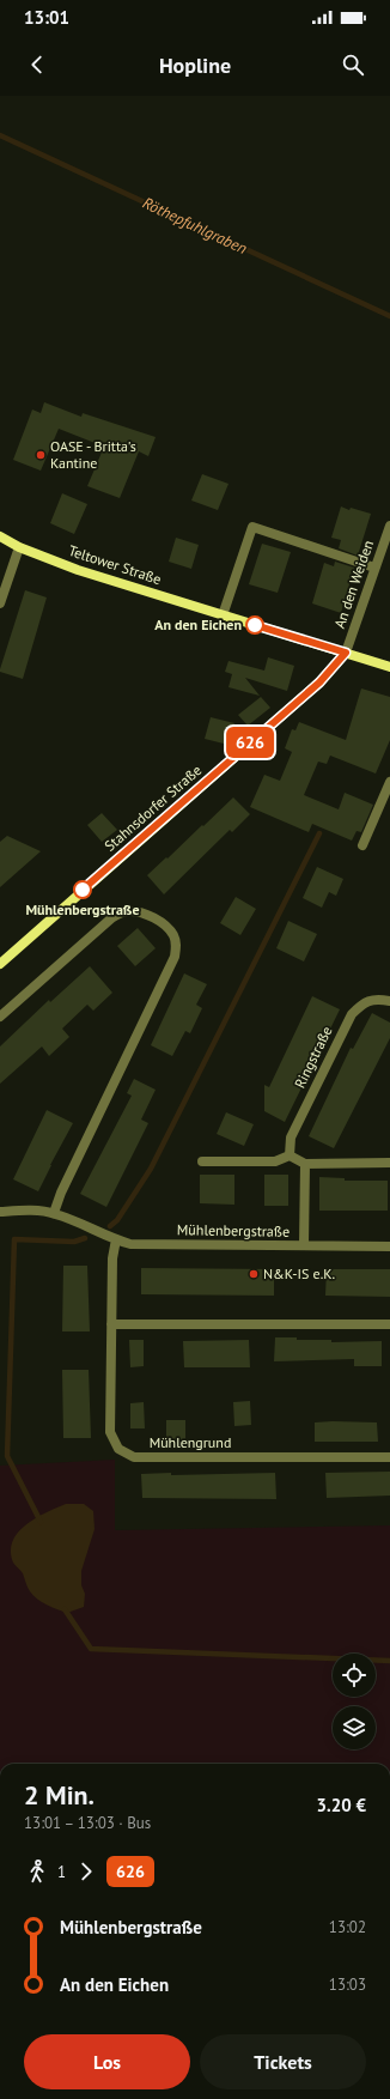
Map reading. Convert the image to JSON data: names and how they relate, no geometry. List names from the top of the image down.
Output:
{
  "streets": {
    "street": [
      "Teltower Straße",
      "An den Weiden",
      "Stahnsdorfer Straße",
      "Ringstraße",
      "Mühlenbergstraße",
      "Mühlengrund"
    ]
  },
  "crossings": [
    ["Teltower Straße", "An den Weiden"],
    ["Teltower Straße", "Stahnsdorfer Straße"],
    ["An den Weiden", "Stahnsdorfer Straße"],
    ["Mühlenbergstraße", "Mühlengrund"]
  ],
  "water": ["Röthepfuhlgraben"],
  "places": [
    "OASE - Britta's Kantine",
    "An den Eichen",
    "Mühlenbergstraße",
    "N&K-IS e.K."
  ],
  "lines": ["bus line 626"],
  "page": {
    "status": "13:01",
    "header": "Hopline",
    "on_map": "626",
    "heading": ["2 Min.", "13:01 – 13:03 · Bus", "3.20 €"],
    "legs": ["1", "626"],
    "list": [
      {
        "name": "Mühlenbergstraße",
        "value": "13:02"
      },
      {
        "name": "An den Eichen",
        "value": "13:03"
      }
    ],
    "buttons": ["Los", "Tickets"]
  }
}
